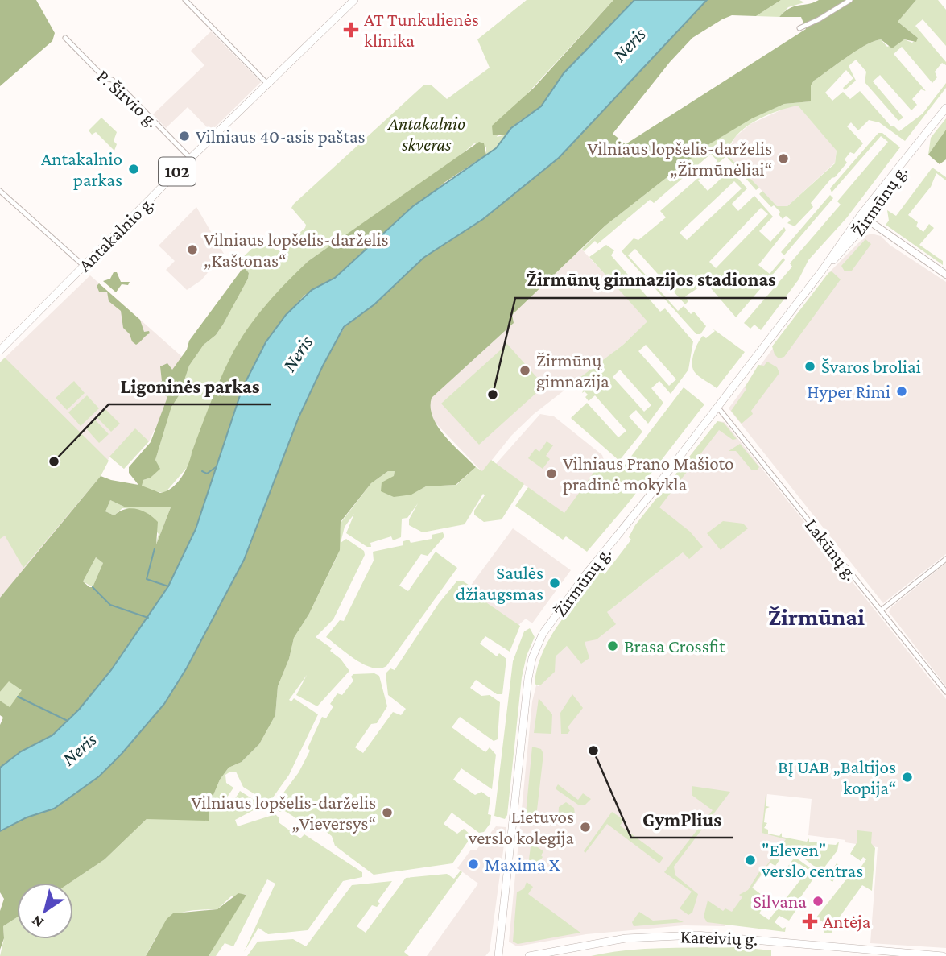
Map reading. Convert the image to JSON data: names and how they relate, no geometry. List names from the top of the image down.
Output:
{
  "streets": {
    "main road": [
      "102",
      "Žirmūnų g.",
      "Antakalnio g.",
      "Kareivių g."
    ],
    "street": ["P. Širvio g.", "Lakūnų g."]
  },
  "crossings": [
    ["P. Širvio g.", "Antakalnio g."],
    ["Žirmūnų g.", "Lakūnų g."]
  ],
  "districts": ["Žirmūnai"],
  "water": ["Neris"],
  "parks": ["Antakalnio skveras"],
  "places": {
    "health": ["AT Tunkulienės klinika", "Antėja"],
    "other": [
      "Vilniaus 40-asis paštas",
      "Vilniaus lopšelis-darželis „Žirmūnėliai“",
      "Antakalnio parkas",
      "Vilniaus lopšelis-darželis „Kaštonas“",
      "Švaros broliai",
      "Žirmūnų gimnazija",
      "Hyper Rimi",
      "Žirmūnų gimnazijos stadionas",
      "Ligoninės parkas",
      "Vilniaus Prano Mašioto pradinė mokykla",
      "Saulės džiaugsmas",
      "Brasa Crossfit",
      "GymPlius",
      "BĮ UAB „Baltijos kopija“",
      "Vilniaus lopšelis-darželis „Vieversys“",
      "Lietuvos verslo kolegija",
      "\"Eleven\" verslo centras",
      "Maxima X",
      "Silvana"
    ]
  },
  "north": "bottom left"
}
